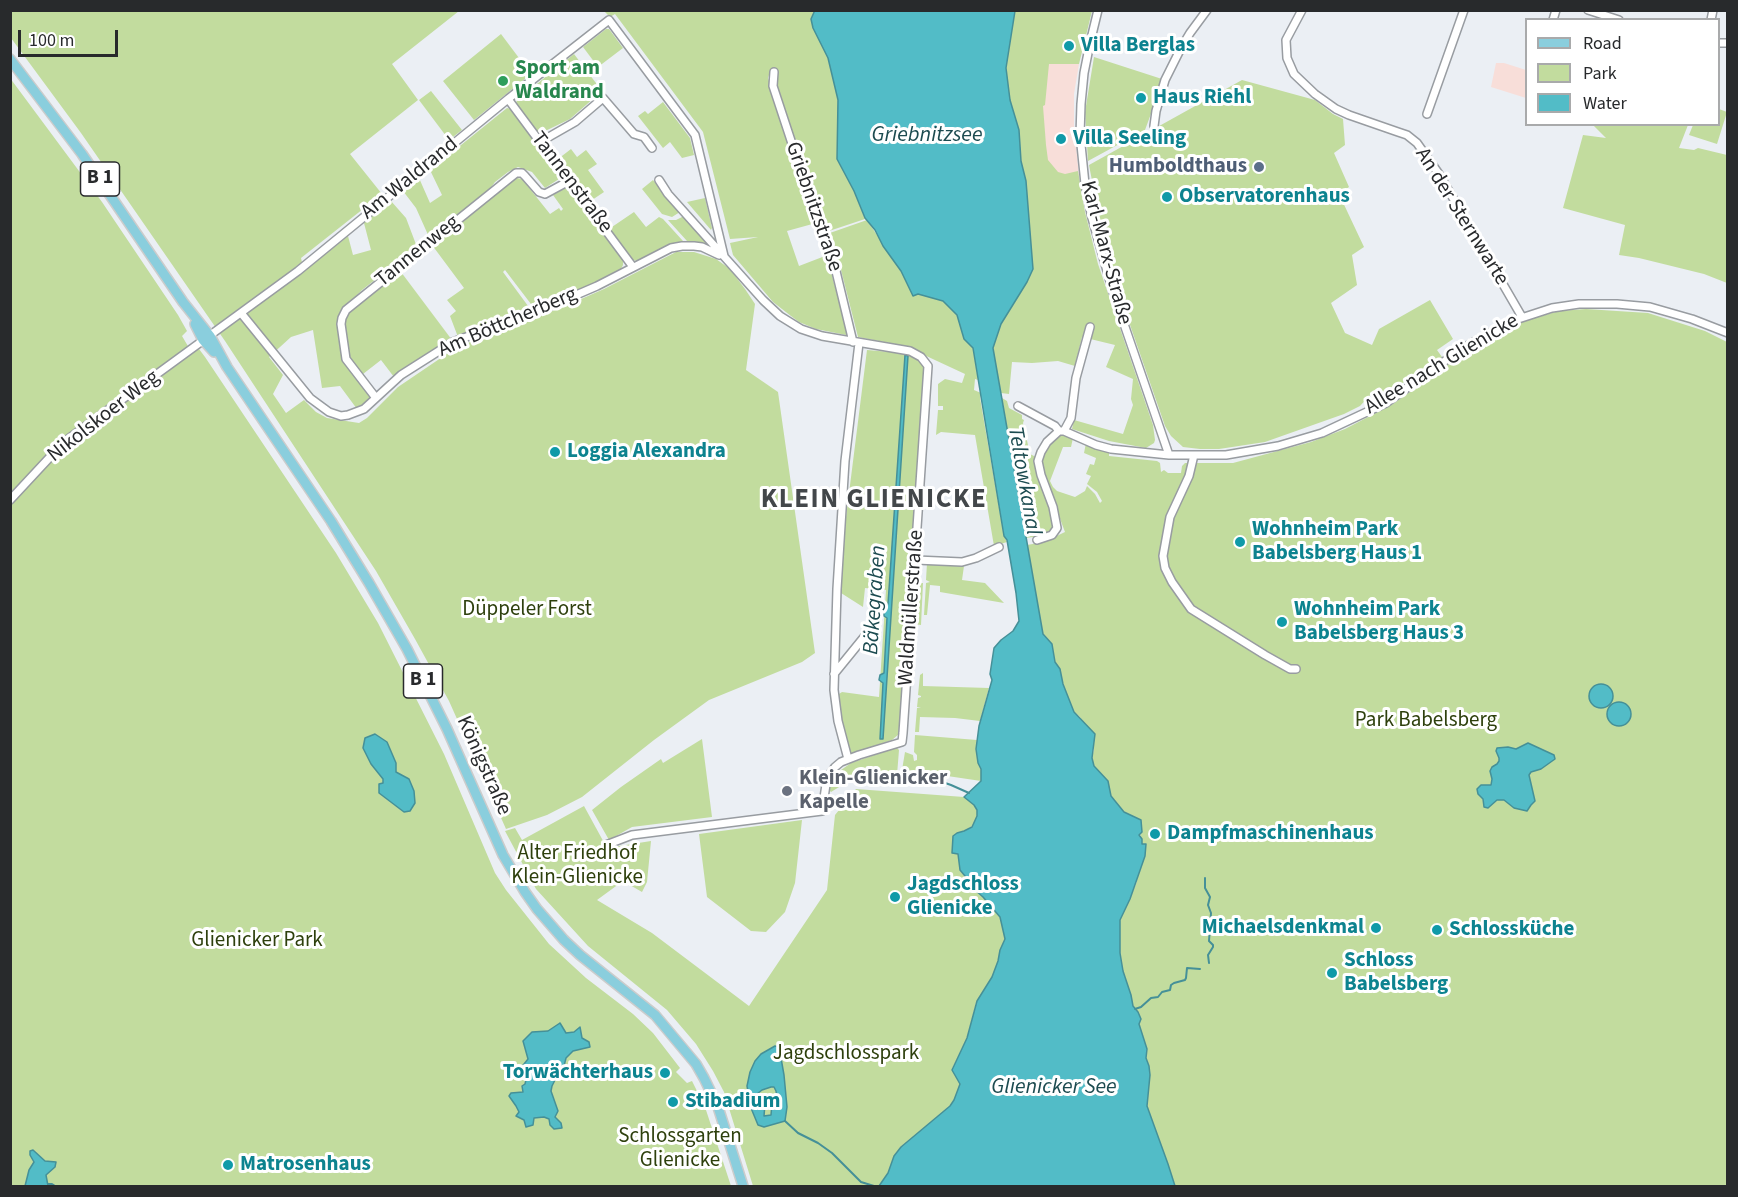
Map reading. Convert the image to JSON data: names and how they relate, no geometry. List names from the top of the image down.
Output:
{
  "streets": {
    "main road": ["B 1", "Königstraße"],
    "street": [
      "Am Waldrand",
      "Tannenstraße",
      "Griebnitzstraße",
      "An der Sternwarte",
      "Tannenweg",
      "Karl-Marx-Straße",
      "Am Böttcherberg",
      "Allee nach Glienicke",
      "Nikolskoer Weg",
      "Waldmüllerstraße"
    ]
  },
  "crossings": [
    ["Am Waldrand", "Tannenstraße"],
    ["Am Waldrand", "Am Böttcherberg"],
    ["Am Waldrand", "Nikolskoer Weg"],
    ["Am Waldrand", "Königstraße"],
    ["Tannenstraße", "Tannenweg"],
    ["Tannenstraße", "Am Böttcherberg"],
    ["Griebnitzstraße", "Waldmüllerstraße"],
    ["An der Sternwarte", "Allee nach Glienicke"],
    ["Tannenweg", "Am Böttcherberg"],
    ["Karl-Marx-Straße", "Allee nach Glienicke"],
    ["Nikolskoer Weg", "Königstraße"]
  ],
  "districts": ["KLEIN GLIENICKE"],
  "water": [
    "Griebnitzsee",
    "Teltowkanal",
    "Bäkegraben",
    "Glienicker See"
  ],
  "parks": [
    "Düppeler Forst",
    "Park Babelsberg",
    "Alter Friedhof Klein-Glienicke",
    "Glienicker Park",
    "Jagdschlosspark",
    "Schlossgarten Glienicke"
  ],
  "places": [
    "Villa Berglas",
    "Sport am Waldrand",
    "Haus Riehl",
    "Villa Seeling",
    "Humboldthaus",
    "Observatorenhaus",
    "Loggia Alexandra",
    "Wohnheim Park Babelsberg Haus 1",
    "Wohnheim Park Babelsberg Haus 3",
    "Klein-Glienicker Kapelle",
    "Dampfmaschinenhaus",
    "Jagdschloss Glienicke",
    "Michaelsdenkmal",
    "Schlossküche",
    "Schloss Babelsberg",
    "Torwächterhaus",
    "Stibadium",
    "Matrosenhaus"
  ],
  "legend": ["Road", "Park", "Water"],
  "scale_bar": "100 m"
}
